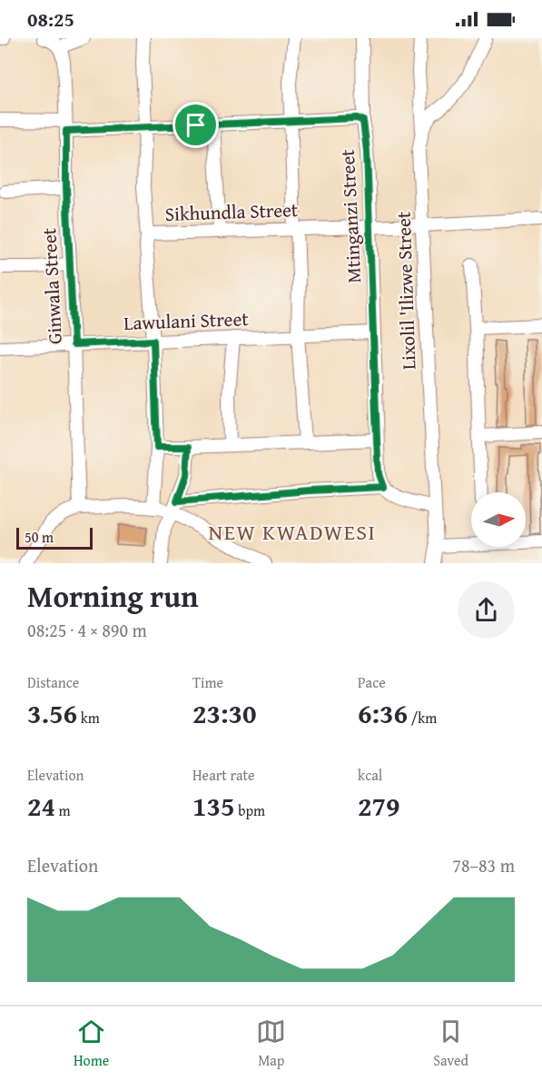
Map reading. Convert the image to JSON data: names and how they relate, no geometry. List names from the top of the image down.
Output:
{
  "streets": {
    "street": [
      "Sikhundla Street",
      "Mtinganzi Street",
      "Ginwala Street",
      "Lixolil 'Ilizwe Street",
      "Lawulani Street"
    ]
  },
  "crossings": [
    ["Sikhundla Street", "Mtinganzi Street"],
    ["Sikhundla Street", "Lixolil 'Ilizwe Street"],
    ["Sikhundla Street", "Lawulani Street"],
    ["Mtinganzi Street", "Ginwala Street"],
    ["Mtinganzi Street", "Lawulani Street"],
    ["Ginwala Street", "Lawulani Street"]
  ],
  "districts": ["NEW KWADWESI"],
  "scale_bar": "50 m",
  "north": "right",
  "page": {
    "status": "08:25",
    "scale": "50 m",
    "heading": ["Morning run", "08:25 · 4 × 890 m"],
    "stats": [
      ["Distance", "3.56 km"],
      ["Time", "23:30"],
      ["Pace", "6:36 /km"],
      ["Elevation", "24 m"],
      ["Heart rate", "135 bpm"],
      ["kcal", "279"]
    ],
    "chart": ["Elevation", "78–83 m"],
    "tabs": ["Home", "Map", "Saved"]
  }
}
